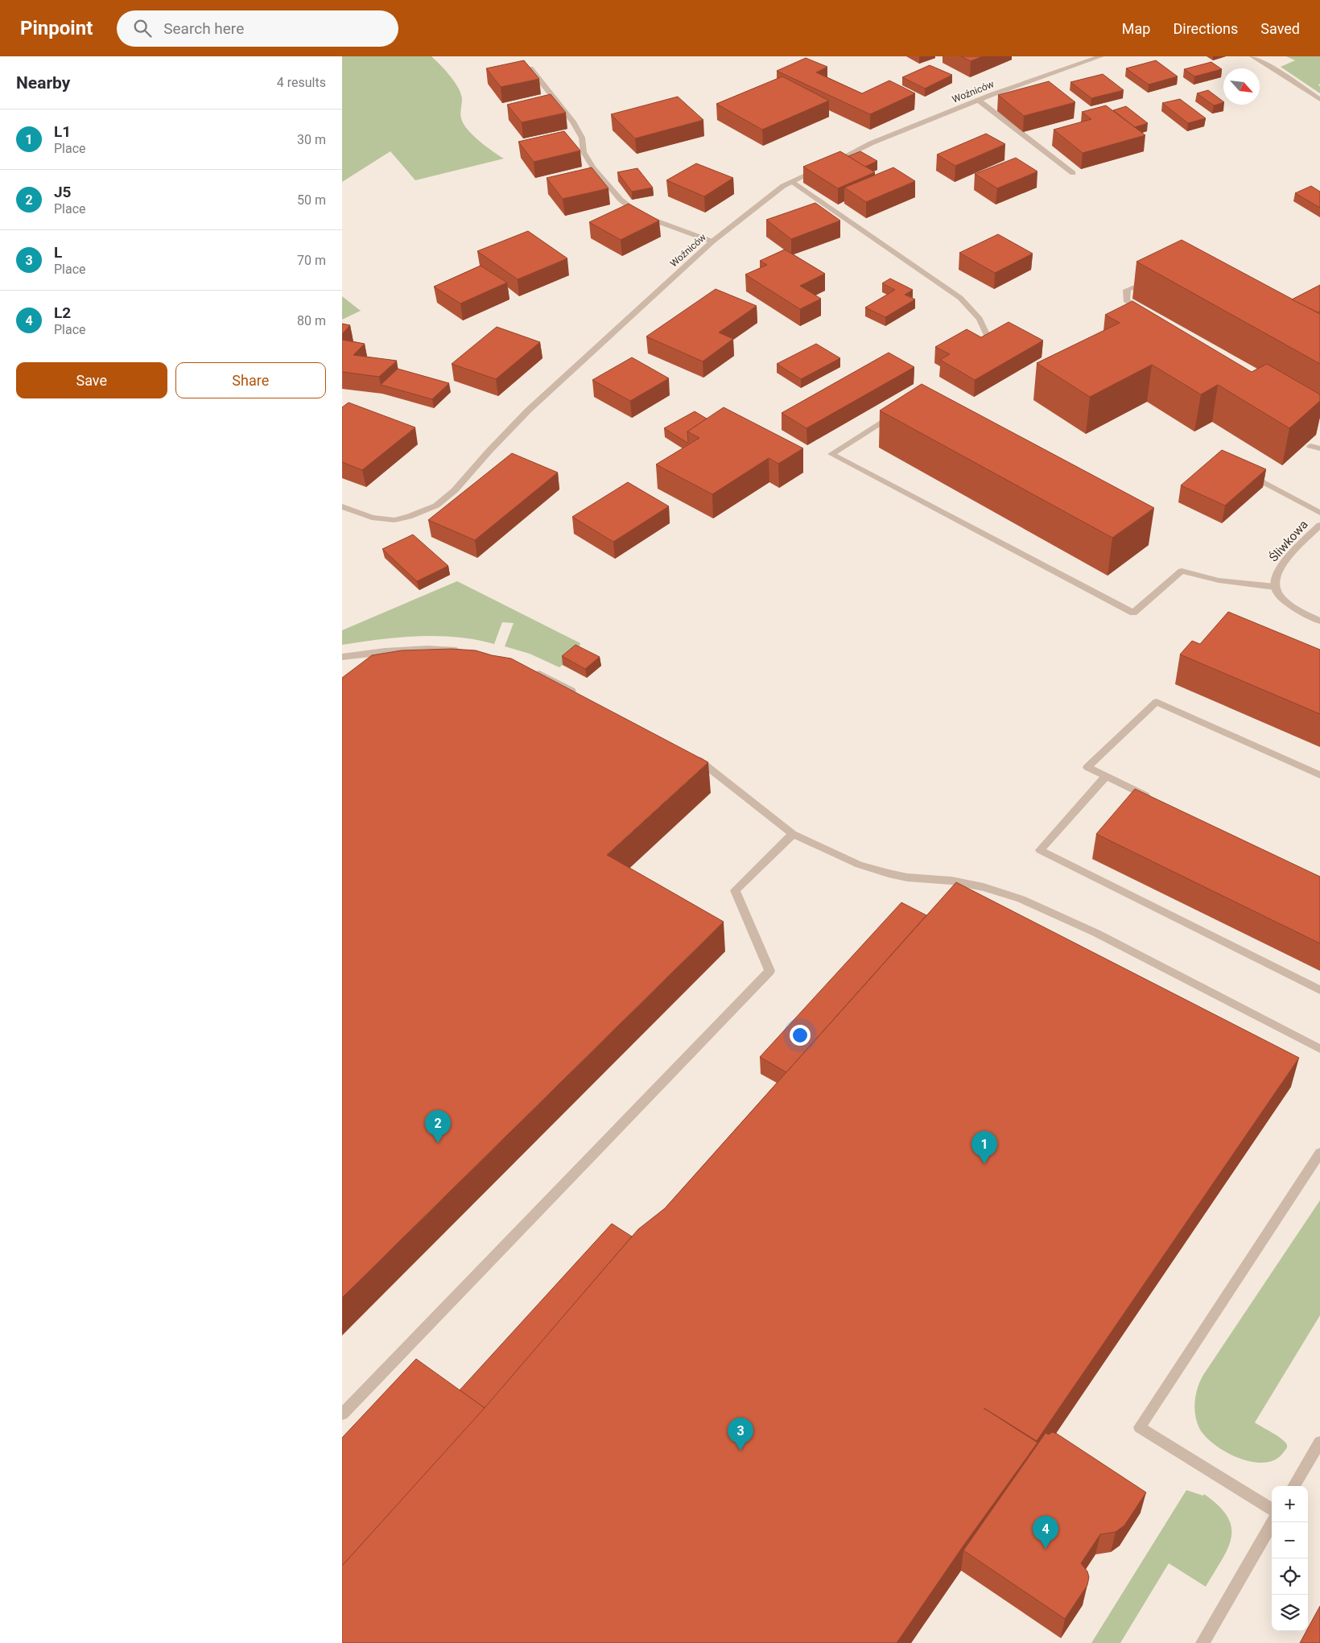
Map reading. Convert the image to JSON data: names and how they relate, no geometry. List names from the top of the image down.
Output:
{
  "streets": {
    "street": ["Woźniców", "Śliwkowa"]
  },
  "north": "bottom right",
  "page": {
    "header": "Pinpoint",
    "search": "Search here",
    "nav": ["Map", "Directions", "Saved"],
    "heading": ["Nearby", "4 results"],
    "list": [
      {
        "mark": "1",
        "name": "L1",
        "note": "Place",
        "value": "30 m"
      },
      {
        "mark": "2",
        "name": "J5",
        "note": "Place",
        "value": "50 m"
      },
      {
        "mark": "3",
        "name": "L",
        "note": "Place",
        "value": "70 m"
      },
      {
        "mark": "4",
        "name": "L2",
        "note": "Place",
        "value": "80 m"
      }
    ],
    "buttons": ["Save", "Share"],
    "pins": [
      "2",
      "1",
      "3",
      "4"
    ],
    "map_buttons": ["+", "−"]
  }
}
